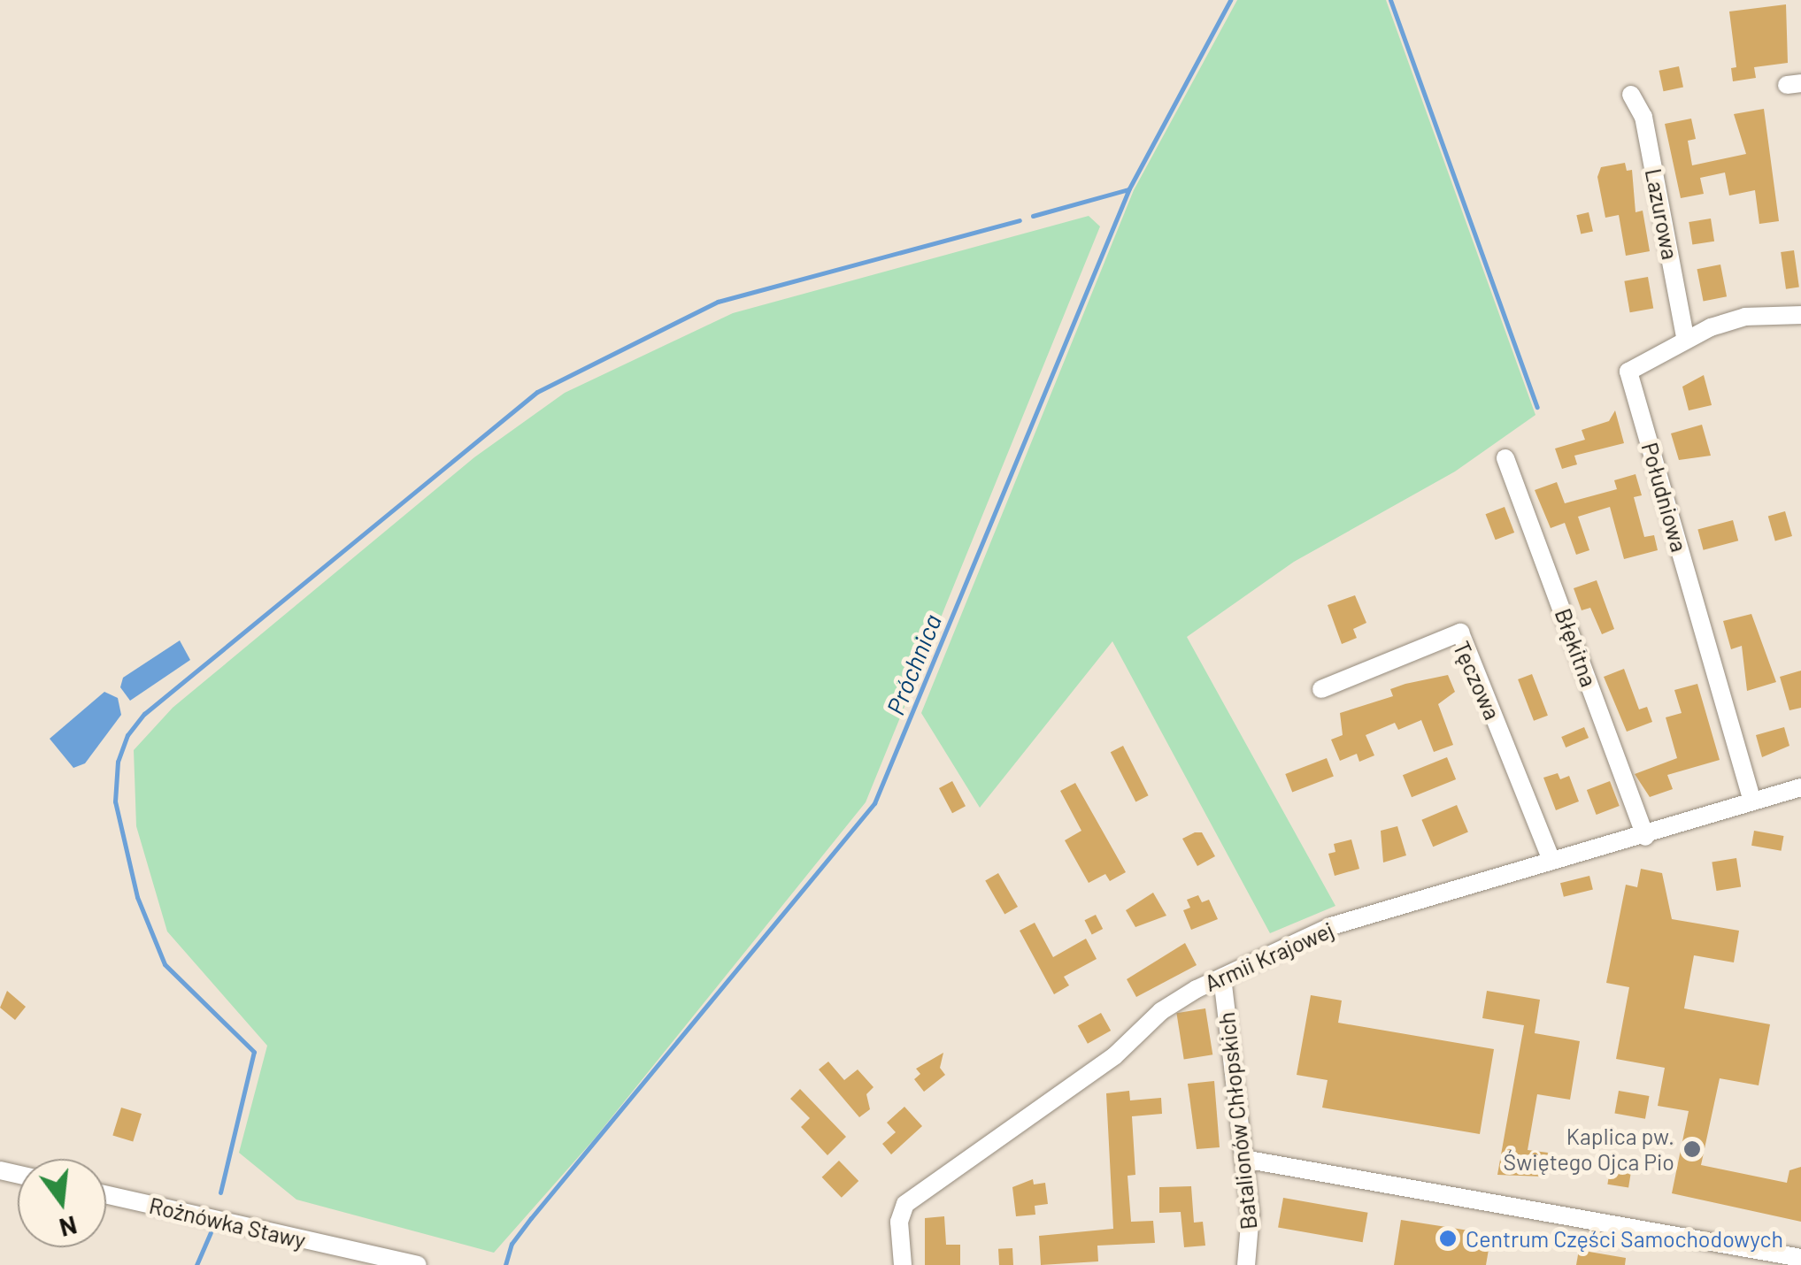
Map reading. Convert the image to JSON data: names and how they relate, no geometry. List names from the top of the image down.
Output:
{
  "streets": {
    "street": [
      "Lazurowa",
      "Południowa",
      "Błękitna",
      "Tęczowa",
      "Armii Krajowej",
      "Batalionów Chłopskich",
      "Rożnówka Stawy"
    ]
  },
  "crossings": [
    ["Lazurowa", "Południowa"],
    ["Południowa", "Armii Krajowej"],
    ["Błękitna", "Armii Krajowej"],
    ["Tęczowa", "Armii Krajowej"],
    ["Armii Krajowej", "Batalionów Chłopskich"]
  ],
  "water": ["Próchnica"],
  "places": ["Kaplica pw. Świętego Ojca Pio", "Centrum Części Samochodowych"],
  "north": "bottom"
}
